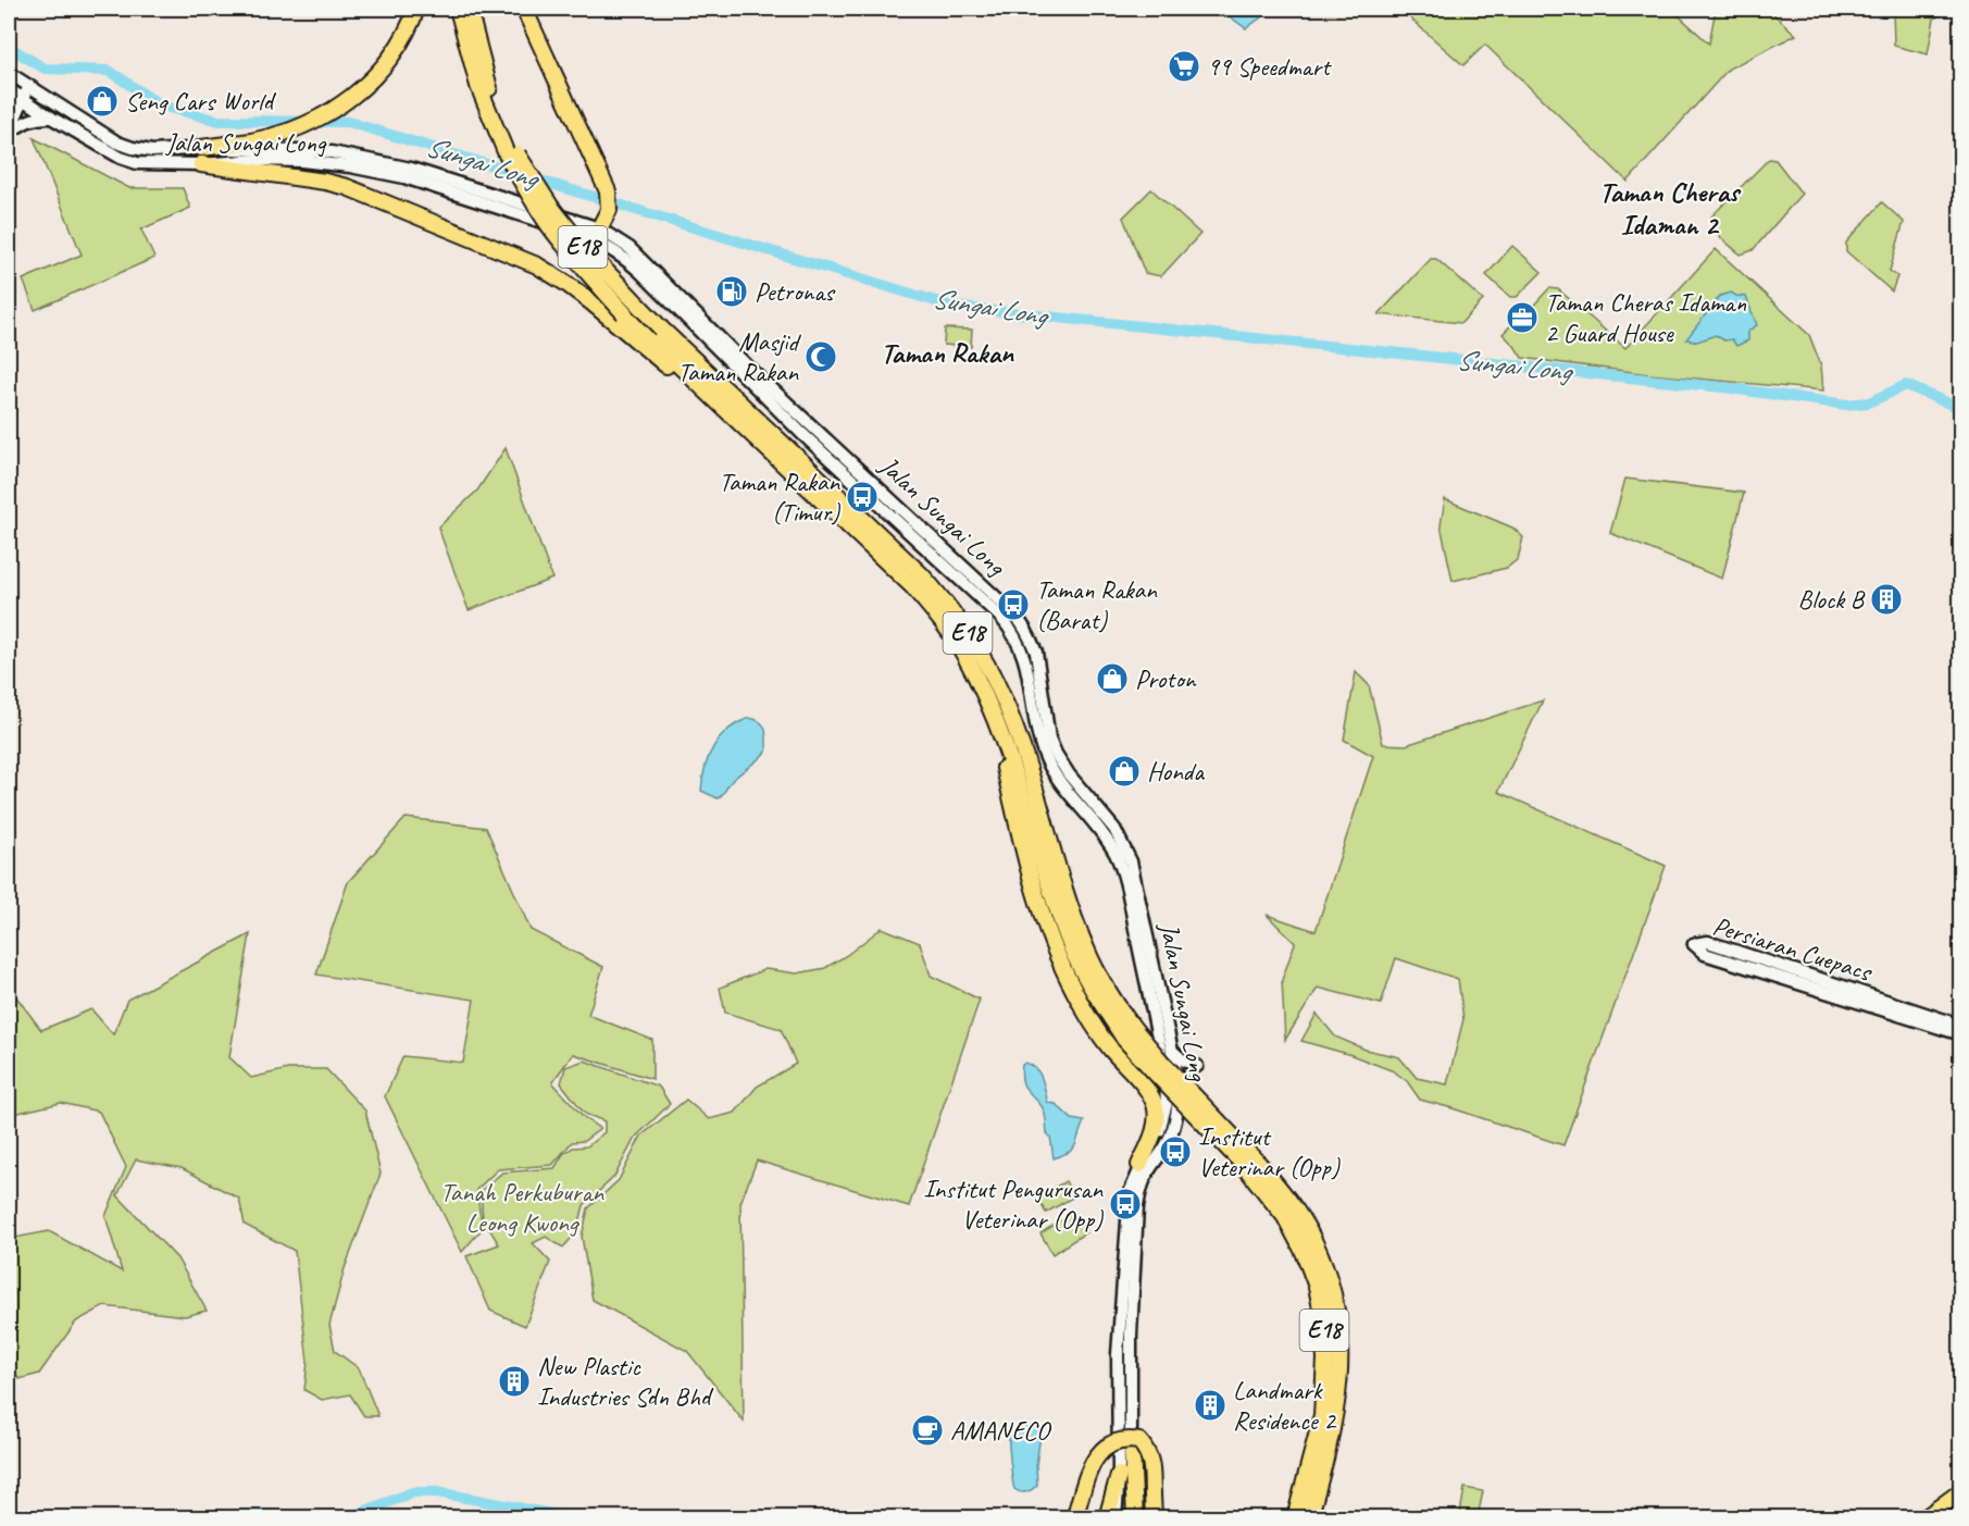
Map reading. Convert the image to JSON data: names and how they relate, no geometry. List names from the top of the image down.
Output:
{
  "streets": {
    "highway": ["E18"],
    "street": ["Jalan Sungai Long", "Persiaran Cuepacs"]
  },
  "districts": ["Taman Cheras Idaman 2", "Taman Rakan"],
  "water": ["Sungai Long"],
  "parks": ["Tanah Perkuburan Leong Kwong"],
  "places": {
    "supermarket": ["99 Speedmart"],
    "shop": ["Seng Cars World", "Proton", "Honda"],
    "fuel station": ["Petronas"],
    "office": ["Taman Cheras Idaman 2 Guard House"],
    "mosque": ["Masjid Taman Rakan"],
    "bus stop": [
      "Taman Rakan (Timur)",
      "Taman Rakan (Barat)",
      "Institut Veterinar (Opp)",
      "Institut Pengurusan Veterinar (Opp)"
    ],
    "building": ["Block B", "New Plastic Industries Sdn Bhd", "Landmark Residence 2"],
    "cafe": ["AMANECO"]
  }
}
